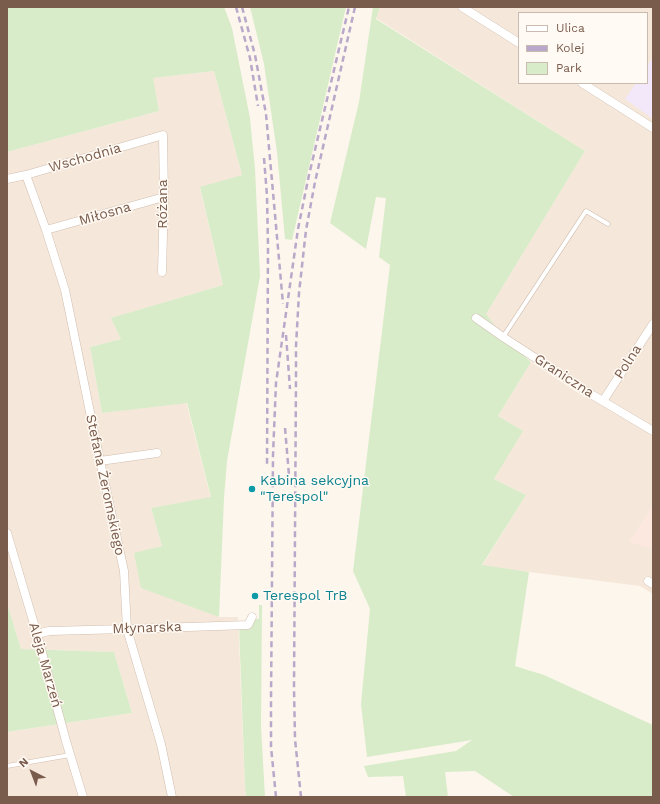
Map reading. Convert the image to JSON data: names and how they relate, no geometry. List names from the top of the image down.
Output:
{
  "streets": {
    "street": [
      "Wschodnia",
      "Różana",
      "Miłosna",
      "Polna",
      "Graniczna",
      "Stefana Żeromskiego",
      "Młynarska",
      "Aleja Marzeń"
    ]
  },
  "crossings": [
    ["Wschodnia", "Różana"],
    ["Wschodnia", "Stefana Żeromskiego"],
    ["Różana", "Miłosna"],
    ["Miłosna", "Stefana Żeromskiego"],
    ["Polna", "Graniczna"],
    ["Stefana Żeromskiego", "Młynarska"],
    ["Młynarska", "Aleja Marzeń"]
  ],
  "places": ["Kabina sekcyjna \"Terespol\"", "Terespol TrB"],
  "legend": ["Ulica", "Kolej", "Park"],
  "north": "top left"
}
